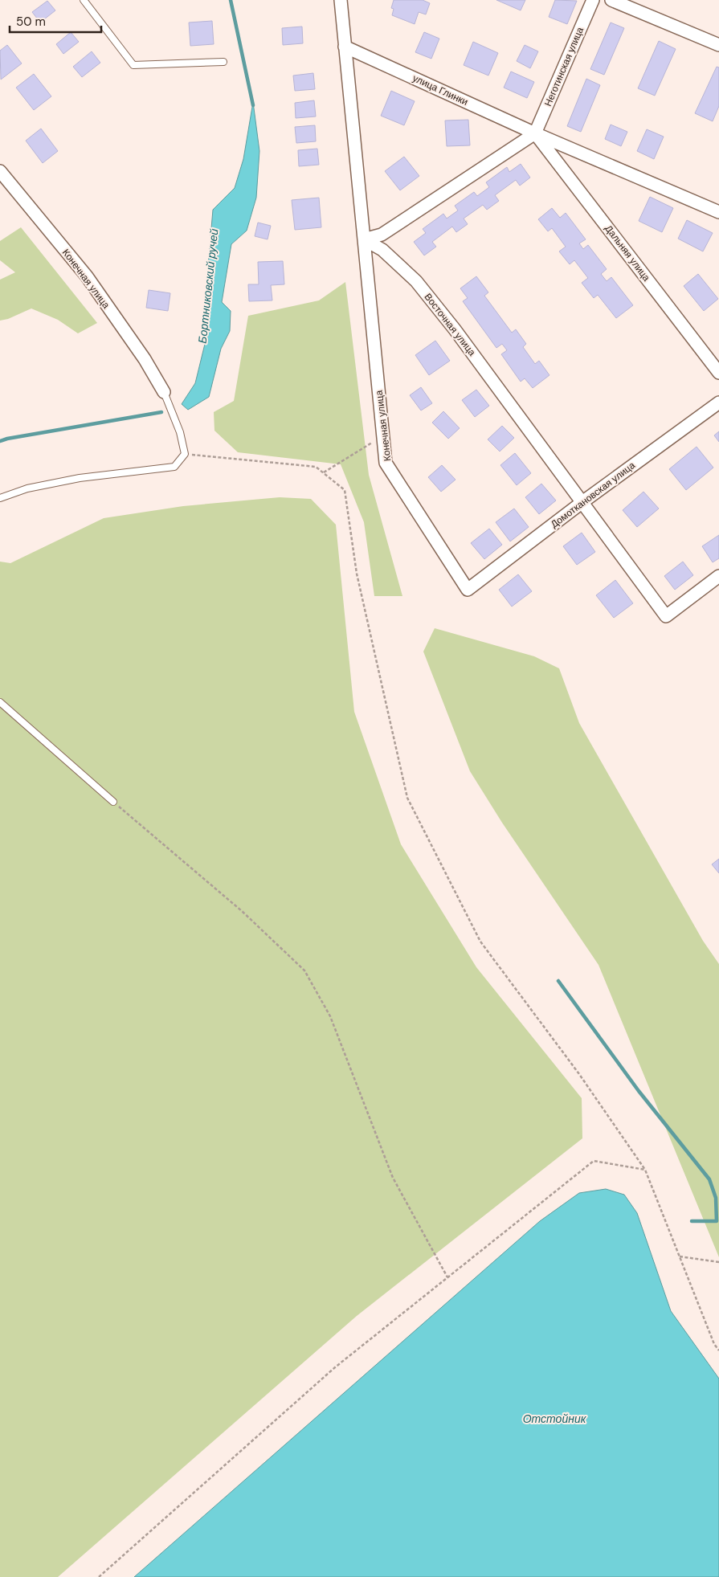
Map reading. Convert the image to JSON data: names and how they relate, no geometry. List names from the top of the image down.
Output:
{
  "streets": {
    "street": [
      "Неготинская улица",
      "улица Глинки",
      "Дальняя улица",
      "Конечная улица",
      "Восточная улица",
      "Домоткановская улица"
    ]
  },
  "crossings": [
    ["Неготинская улица", "улица Глинки"],
    ["Неготинская улица", "Дальняя улица"],
    ["улица Глинки", "Дальняя улица"],
    ["Конечная улица", "Восточная улица"],
    ["Конечная улица", "Домоткановская улица"],
    ["Восточная улица", "Домоткановская улица"]
  ],
  "water": ["Бортниковский ручей", "Отстойник"],
  "scale_bar": "50 m"
}
